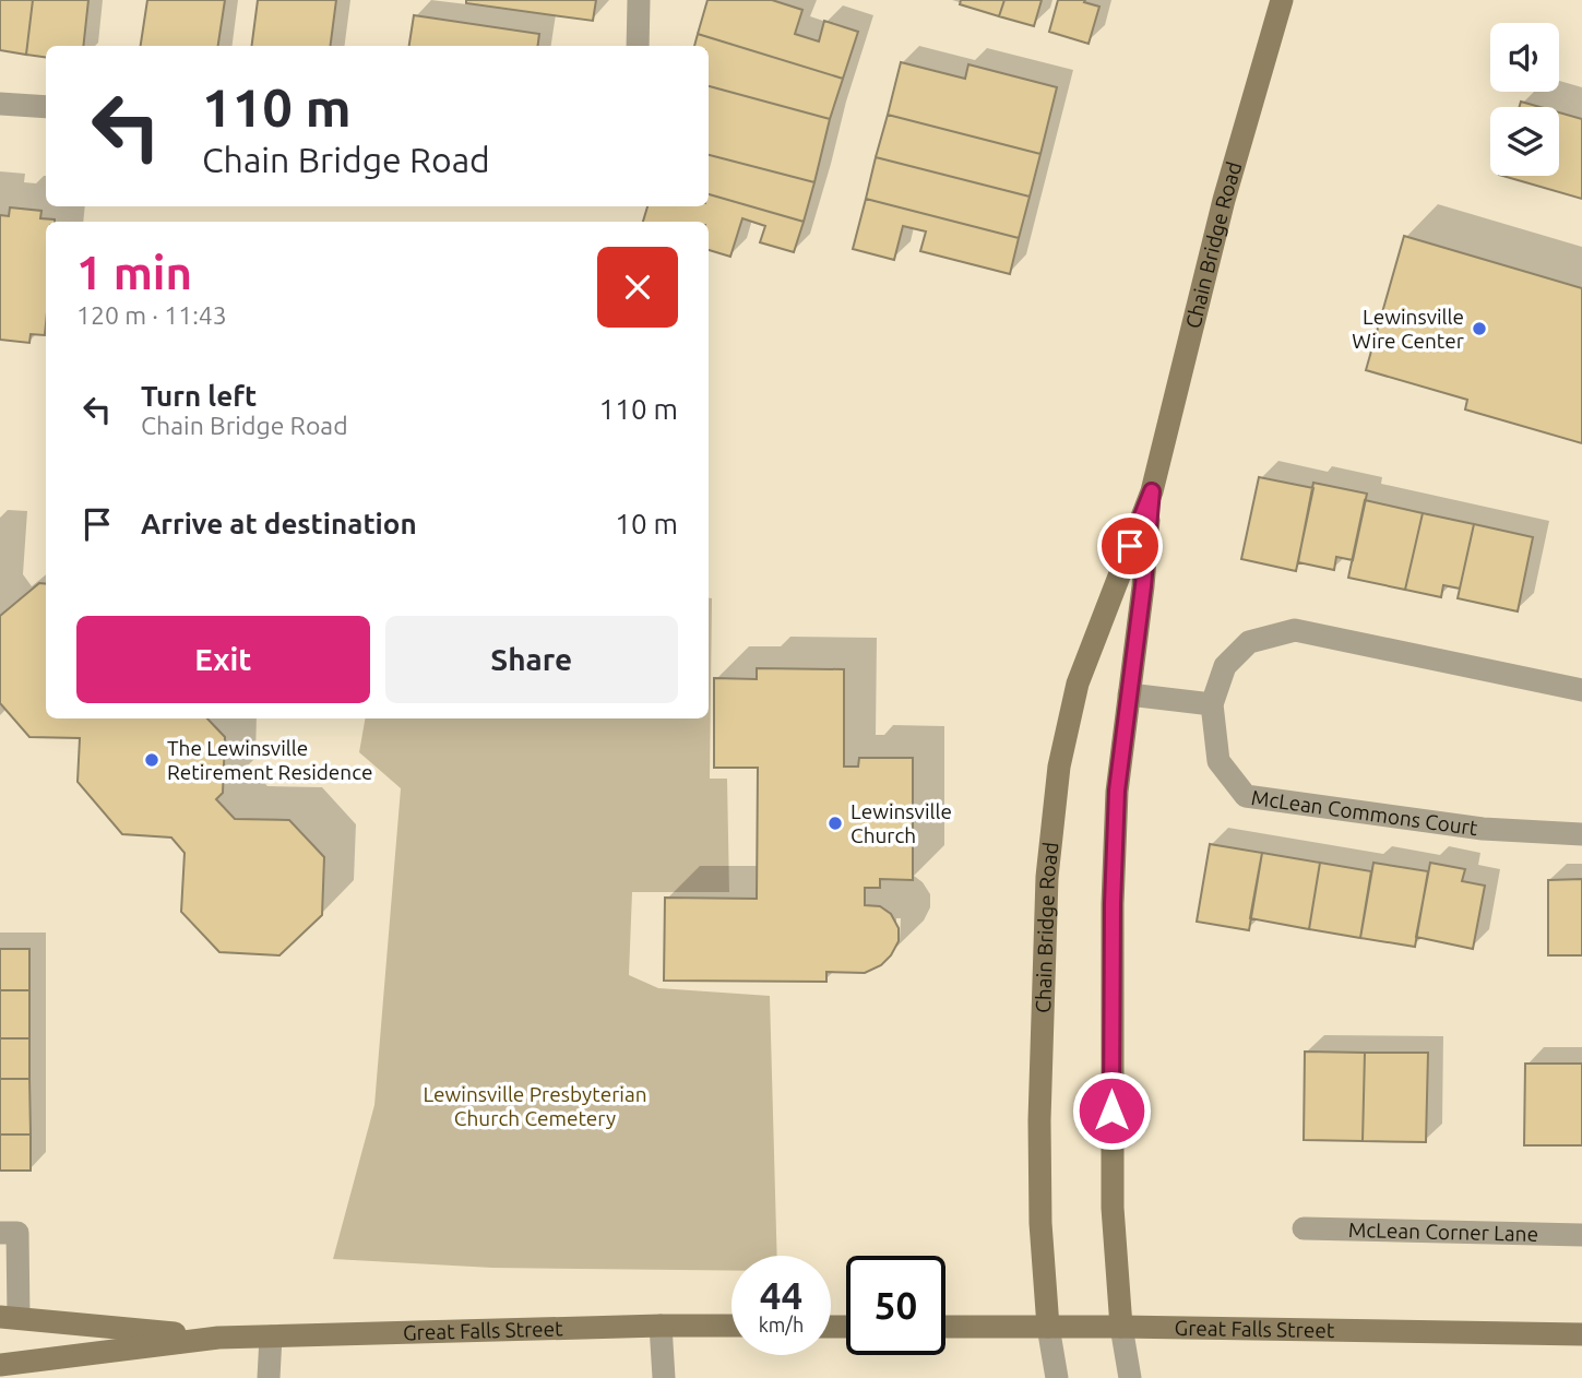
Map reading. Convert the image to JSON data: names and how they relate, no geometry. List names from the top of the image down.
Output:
{
  "streets": {
    "main road": ["Chain Bridge Road", "Great Falls Street"],
    "street": ["McLean Commons Court", "McLean Corner Lane"]
  },
  "crossings": [
    ["Chain Bridge Road", "Great Falls Street"]
  ],
  "parks": ["Lewinsville Presbyterian Church Cemetery"],
  "places": ["Lewinsville Wire Center", "The Lewinsville Retirement Residence", "Lewinsville Church"],
  "page": {
    "turn": ["110 m", "Chain Bridge Road"],
    "heading": ["1 min", "120 m · 11:43"],
    "list": [
      {
        "name": "Turn left",
        "note": "Chain Bridge Road",
        "value": "110 m"
      },
      {
        "name": "Arrive at destination",
        "value": "10 m"
      }
    ],
    "buttons": ["Exit", "Share"],
    "speed": "44 km/h",
    "limit": "50"
  }
}
